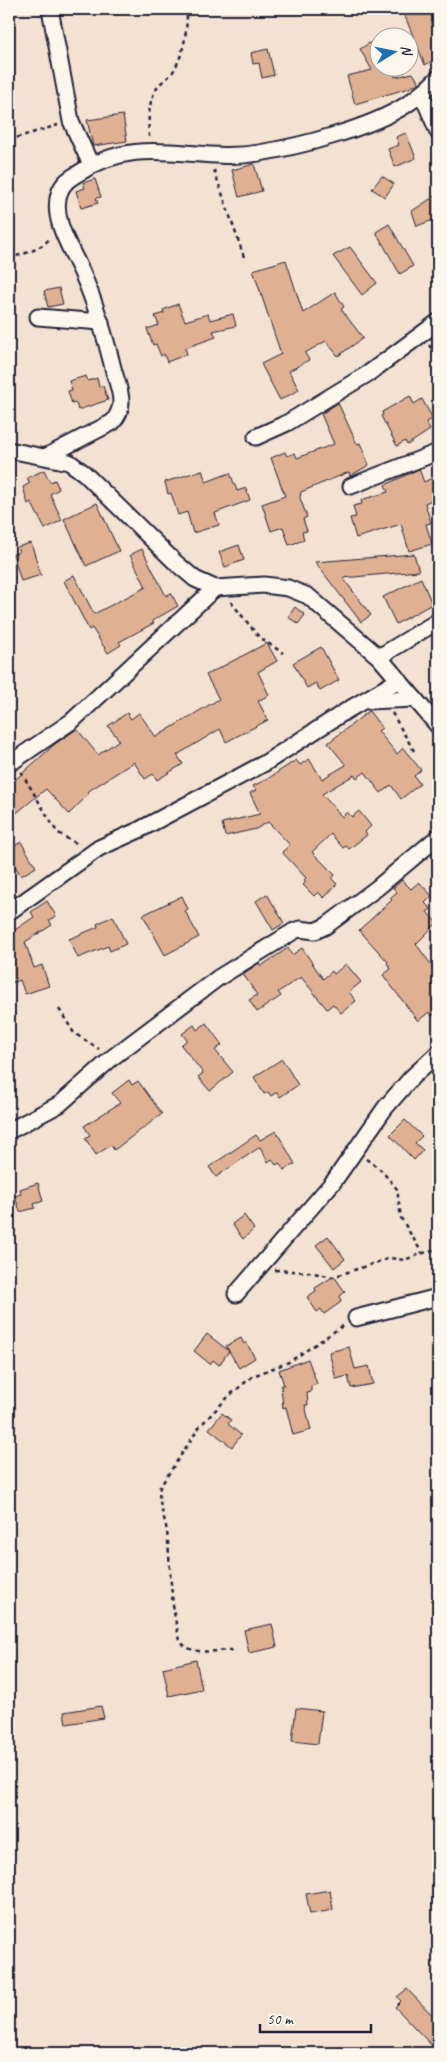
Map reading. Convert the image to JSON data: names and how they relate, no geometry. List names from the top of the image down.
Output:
{
  "scale_bar": "50 m",
  "north": "right"
}
